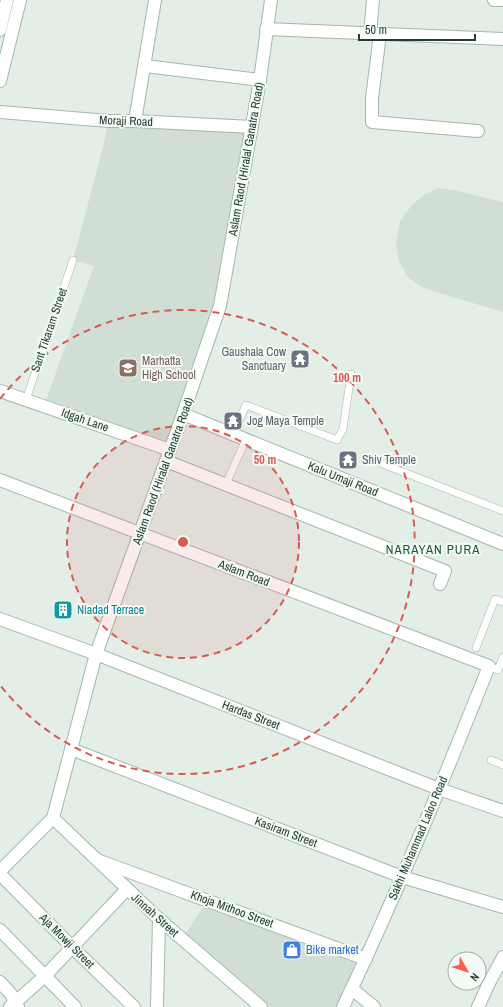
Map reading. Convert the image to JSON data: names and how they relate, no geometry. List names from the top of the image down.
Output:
{
  "streets": {
    "street": [
      "Moraji Road",
      "Aslam Raod (Hiralal Ganatra Road)",
      "Idgah Lane",
      "Kalu Umaji Road",
      "Aslam Road",
      "Hardas Street",
      "Kasiram Street",
      "Sakhi Muhammad Laloo Road",
      "Khoja Mithoo Street",
      "Jinnah Street",
      "Aja Mowji Street"
    ],
    "lane": ["Sant Tikaram Street"]
  },
  "crossings": [
    ["Moraji Road", "Aslam Raod (Hiralal Ganatra Road)"],
    ["Aslam Raod (Hiralal Ganatra Road)", "Idgah Lane"],
    ["Aslam Raod (Hiralal Ganatra Road)", "Kalu Umaji Road"],
    ["Aslam Raod (Hiralal Ganatra Road)", "Aslam Road"],
    ["Aslam Raod (Hiralal Ganatra Road)", "Hardas Street"],
    ["Aslam Raod (Hiralal Ganatra Road)", "Kasiram Street"],
    ["Aslam Raod (Hiralal Ganatra Road)", "Jinnah Street"],
    ["Sant Tikaram Street", "Idgah Lane"],
    ["Aslam Road", "Sakhi Muhammad Laloo Road"],
    ["Hardas Street", "Sakhi Muhammad Laloo Road"],
    ["Kasiram Street", "Sakhi Muhammad Laloo Road"],
    ["Sakhi Muhammad Laloo Road", "Khoja Mithoo Street"],
    ["Khoja Mithoo Street", "Jinnah Street"]
  ],
  "districts": ["NARAYAN PURA"],
  "places": {
    "temple": ["Gaushala Cow Sanctuary", "Jog Maya Temple", "Shiv Temple"],
    "school or university": ["Marhatta High School"],
    "building": ["Niadad Terrace"],
    "shop": ["Bike market"]
  },
  "scale_bar": "50 m",
  "north": "bottom right",
  "rings": ["100 m", "50 m"]
}
